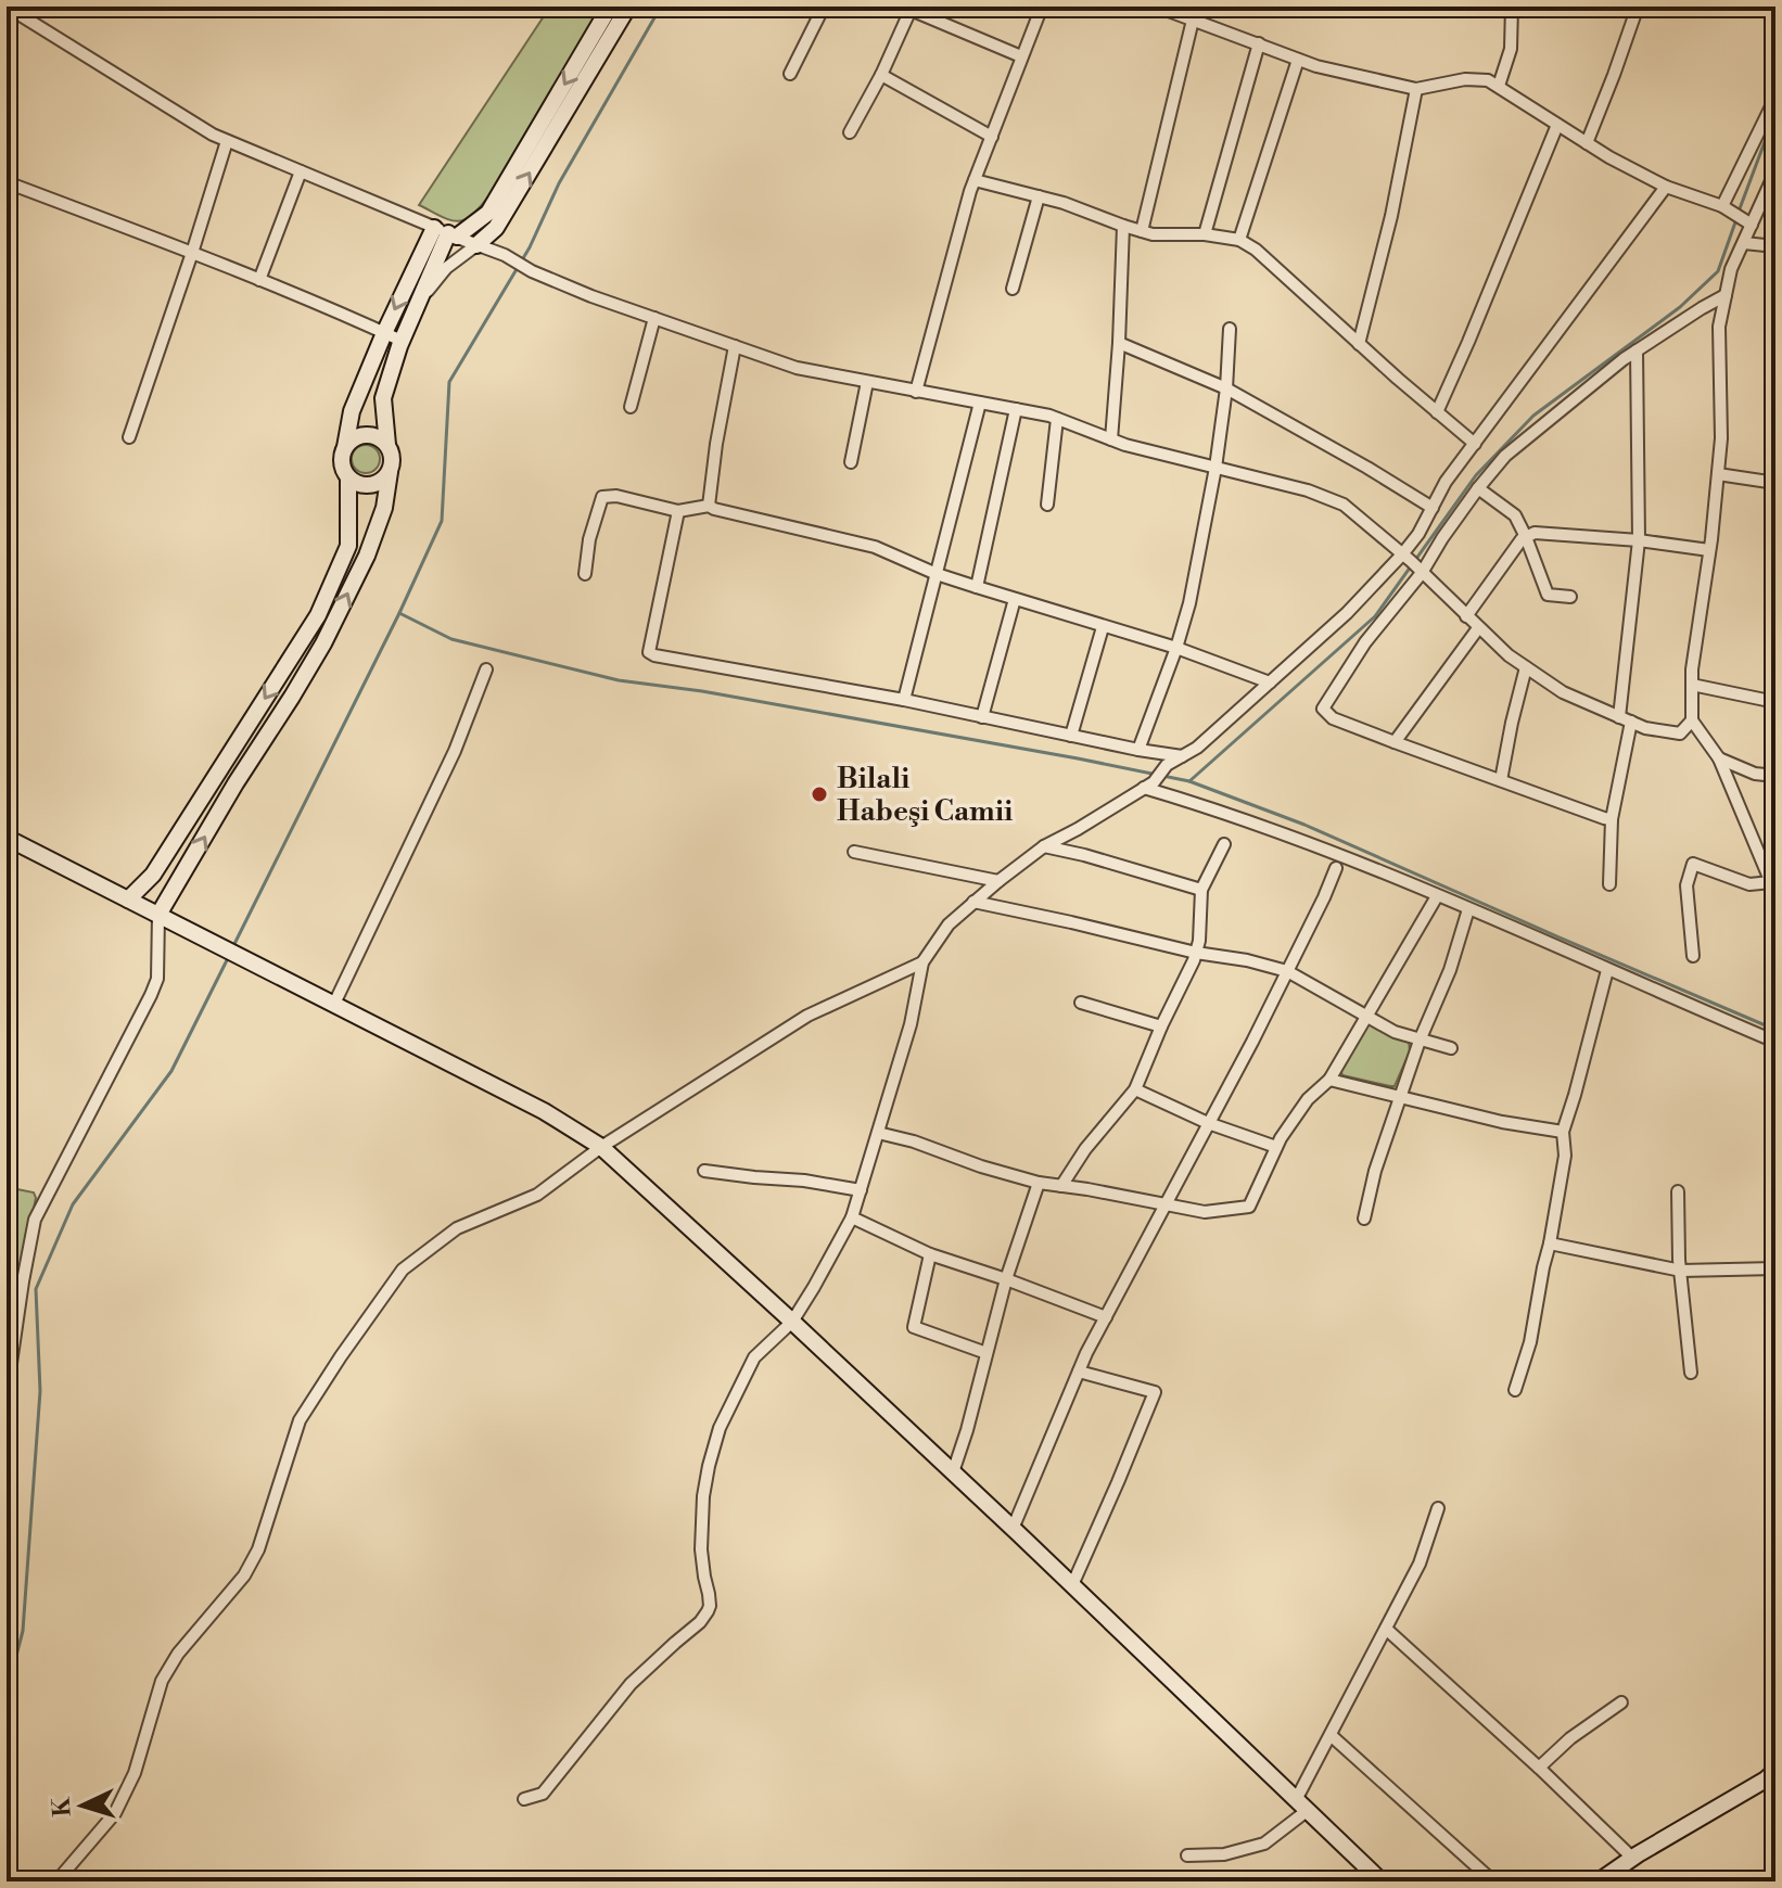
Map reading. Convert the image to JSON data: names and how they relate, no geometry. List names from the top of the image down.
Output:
{
  "places": ["Bilali Habeşi Camii"],
  "north": "left"
}
